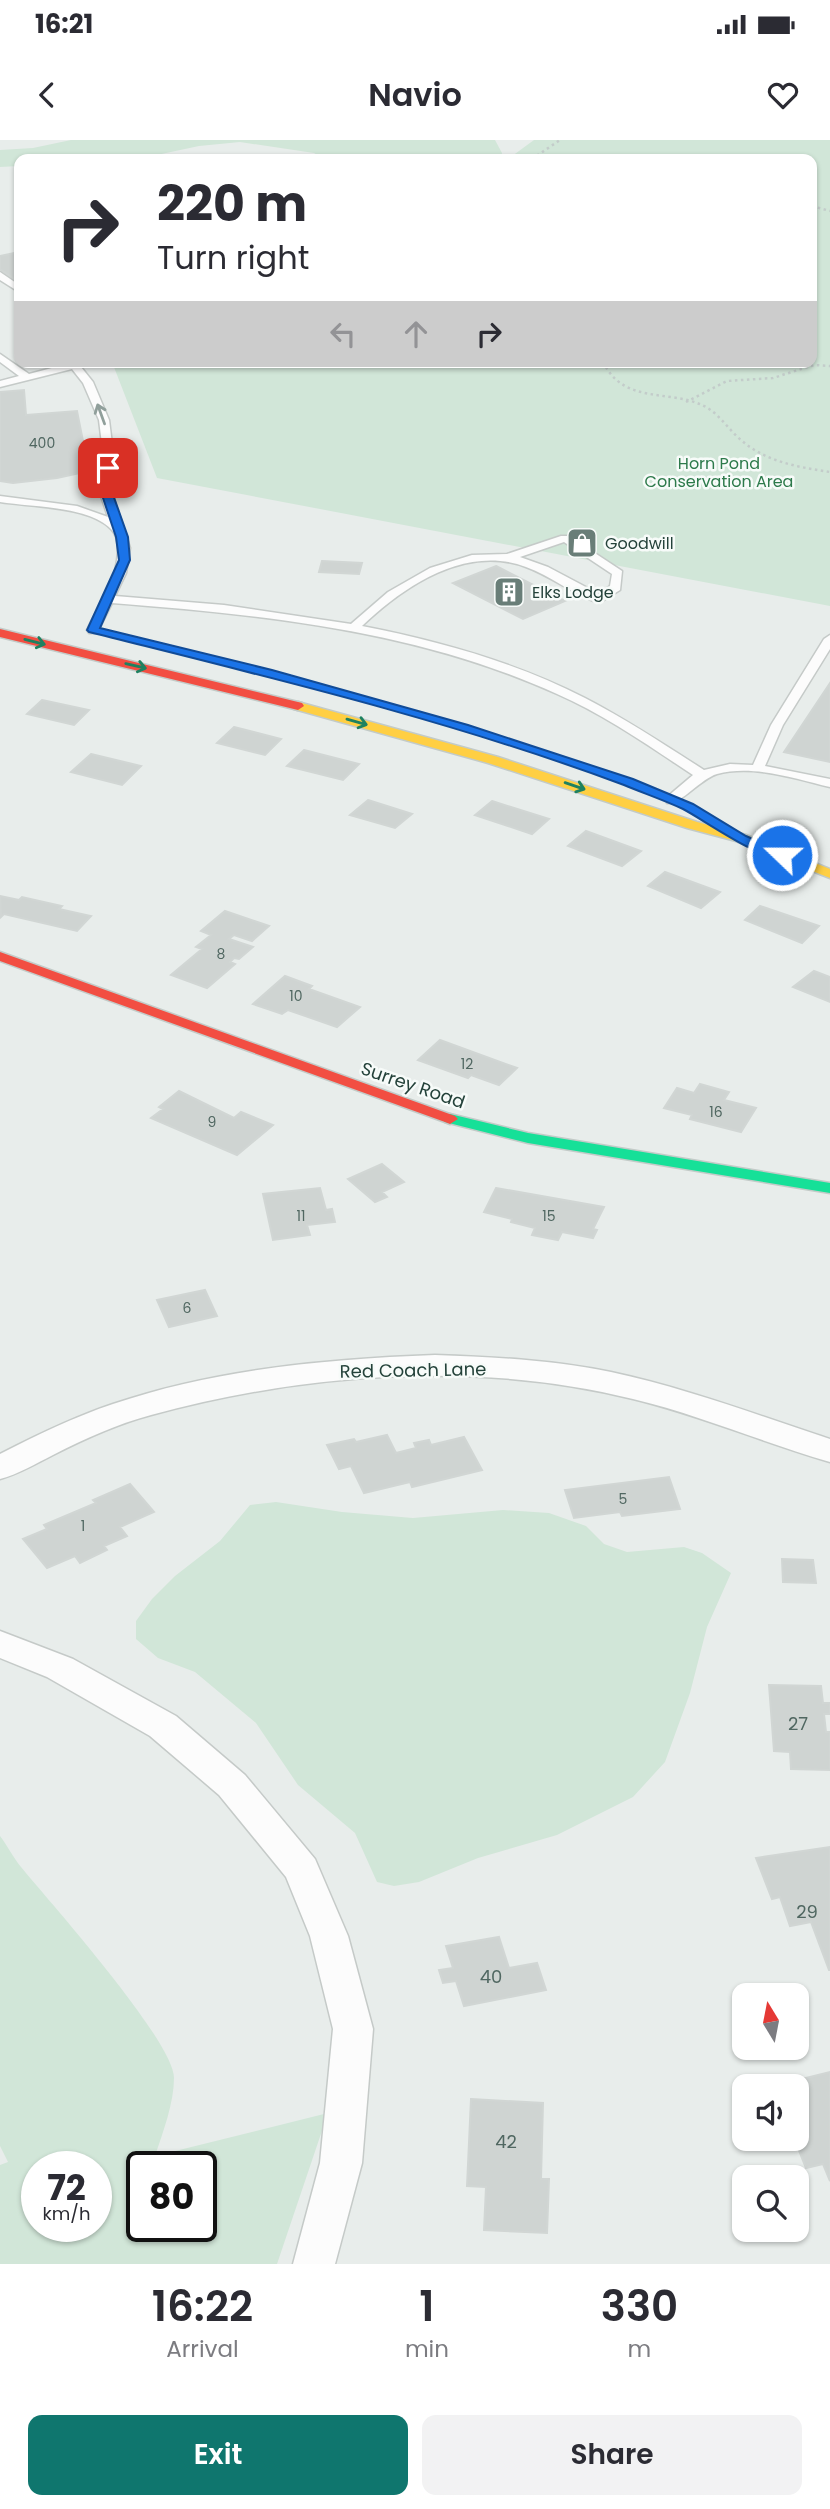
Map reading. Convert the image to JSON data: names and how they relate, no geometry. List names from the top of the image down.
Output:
{
  "streets": {
    "main road": ["Surrey Road"],
    "street": ["Red Coach Lane"]
  },
  "parks": ["Horn Pond Conservation Area"],
  "places": {
    "shop": ["Goodwill"],
    "building": ["Elks Lodge"]
  },
  "house_numbers": [
    "400",
    "8",
    "10",
    "12",
    "16",
    "9",
    "11",
    "15",
    "6",
    "5",
    "1",
    "27",
    "29",
    "40",
    "42"
  ],
  "north": "top",
  "page": {
    "status": "16:21",
    "header": "Navio",
    "turn": ["220 m", "Turn right"],
    "speed": "72 km/h",
    "limit": "80",
    "eta": [
      "16:22",
      "Arrival",
      "1",
      "min",
      "330",
      "m"
    ],
    "buttons": ["Exit", "Share"]
  }
}
